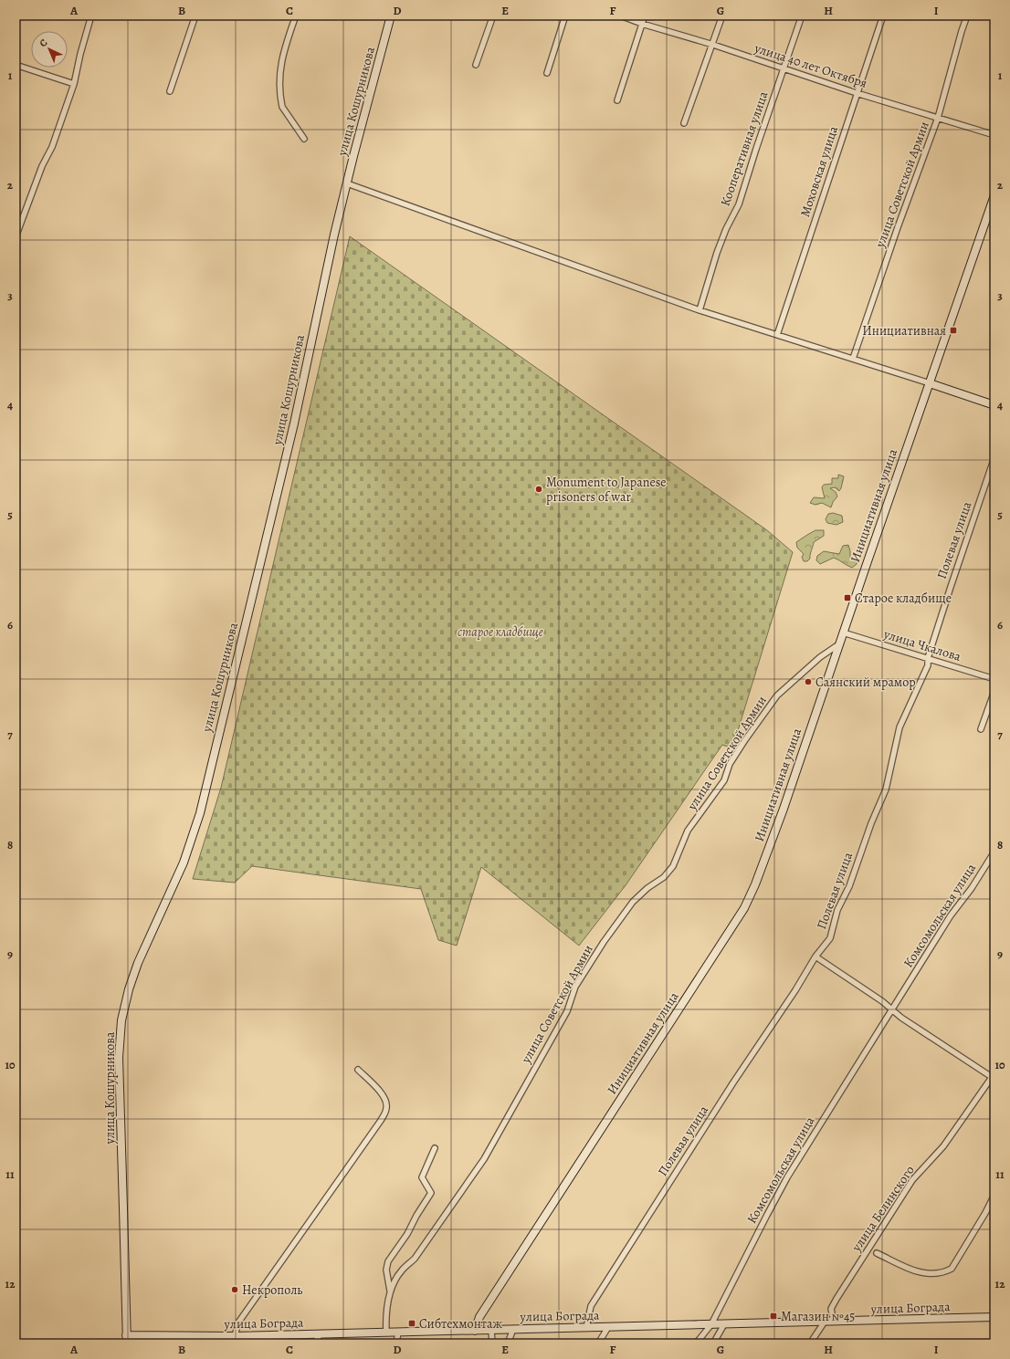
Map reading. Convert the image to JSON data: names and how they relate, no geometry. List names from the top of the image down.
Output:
{
  "streets": {
    "main road": ["улица Кошурникова", "Инициативная улица", "улица Бограда"],
    "street": [
      "улица 40 лет Октября",
      "Кооперативная улица",
      "Моховская улица",
      "улица Советской Армии",
      "Полевая улица",
      "улица Чкалова",
      "Комсомольская улица",
      "улица Белинского"
    ]
  },
  "crossings": [
    ["улица 40 лет Октября", "Кооперативная улица"],
    ["улица 40 лет Октября", "Моховская улица"],
    ["улица 40 лет Октября", "улица Советской Армии"],
    ["улица Кошурникова", "улица Бограда"],
    ["улица Советской Армии", "Инициативная улица"],
    ["улица Советской Армии", "улица Бограда"],
    ["Инициативная улица", "улица Чкалова"],
    ["Инициативная улица", "улица Бограда"],
    ["Полевая улица", "улица Чкалова"],
    ["Полевая улица", "улица Бограда"],
    ["Комсомольская улица", "улица Белинского"],
    ["Комсомольская улица", "улица Бограда"],
    ["улица Белинского", "улица Бограда"]
  ],
  "parks": ["старое кладбище"],
  "places": {
    "transit": [
      "Инициативная",
      "Старое кладбище",
      "Магазин №45",
      "Сибтехмонтаж"
    ],
    "other": ["Monument to Japanese prisoners of war", "Саянский мрамор", "Некрополь"]
  },
  "north": "top left",
  "grid": {
    "columns": [
      "A",
      "B",
      "C",
      "D",
      "E",
      "F",
      "G",
      "H",
      "I"
    ],
    "rows": [
      "1",
      "2",
      "3",
      "4",
      "5",
      "6",
      "7",
      "8",
      "9",
      "10",
      "11",
      "12"
    ]
  }
}
